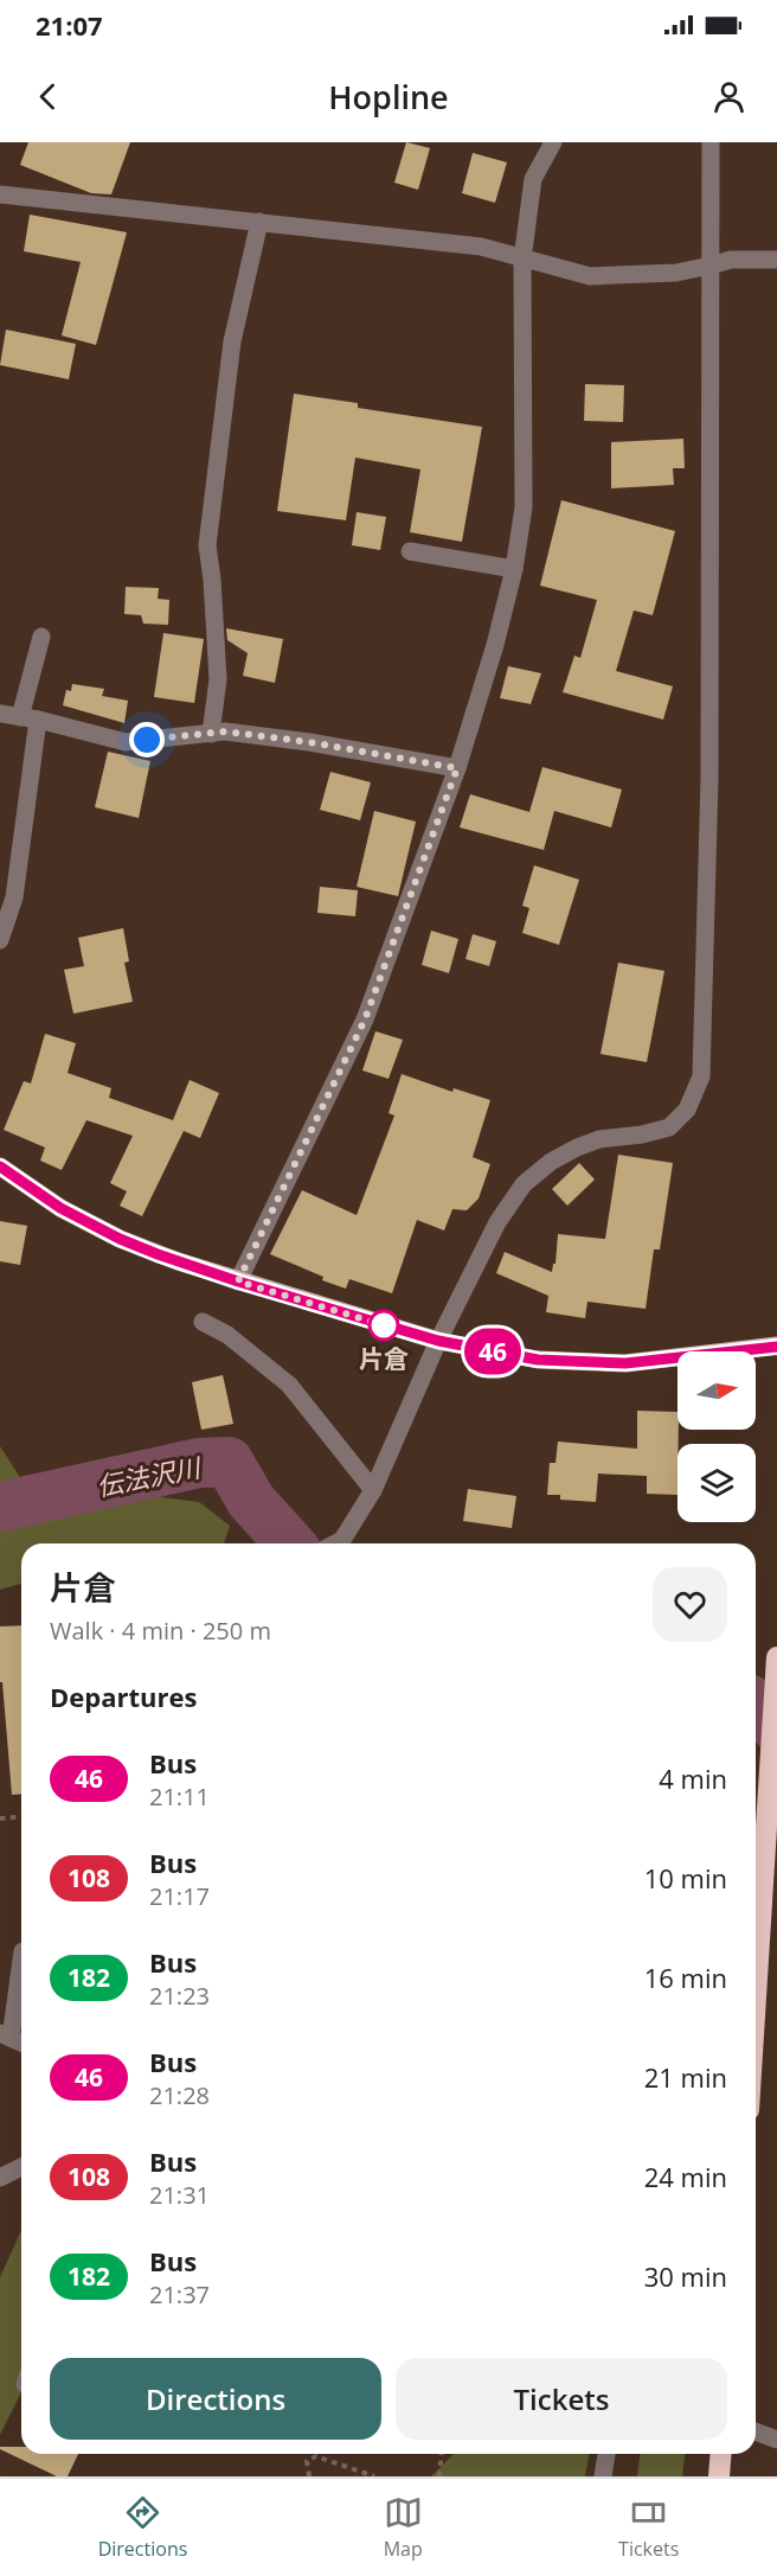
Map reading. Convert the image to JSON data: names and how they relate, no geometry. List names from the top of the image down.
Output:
{
  "water": ["伝法沢川"],
  "places": ["片倉"],
  "lines": ["bus line 46"],
  "north": "right",
  "page": {
    "status": "21:07",
    "header": "Hopline",
    "on_map": "46",
    "heading": [
      ["片倉", "Walk · 4 min · 250 m"],
      "Departures"
    ],
    "list": [
      {
        "mark": "46",
        "name": "Bus",
        "note": "21:11",
        "value": "4 min"
      },
      {
        "mark": "108",
        "name": "Bus",
        "note": "21:17",
        "value": "10 min"
      },
      {
        "mark": "182",
        "name": "Bus",
        "note": "21:23",
        "value": "16 min"
      },
      {
        "mark": "46",
        "name": "Bus",
        "note": "21:28",
        "value": "21 min"
      },
      {
        "mark": "108",
        "name": "Bus",
        "note": "21:31",
        "value": "24 min"
      },
      {
        "mark": "182",
        "name": "Bus",
        "note": "21:37",
        "value": "30 min"
      }
    ],
    "buttons": ["Directions", "Tickets"],
    "tabs": ["Directions", "Map", "Tickets"]
  }
}
